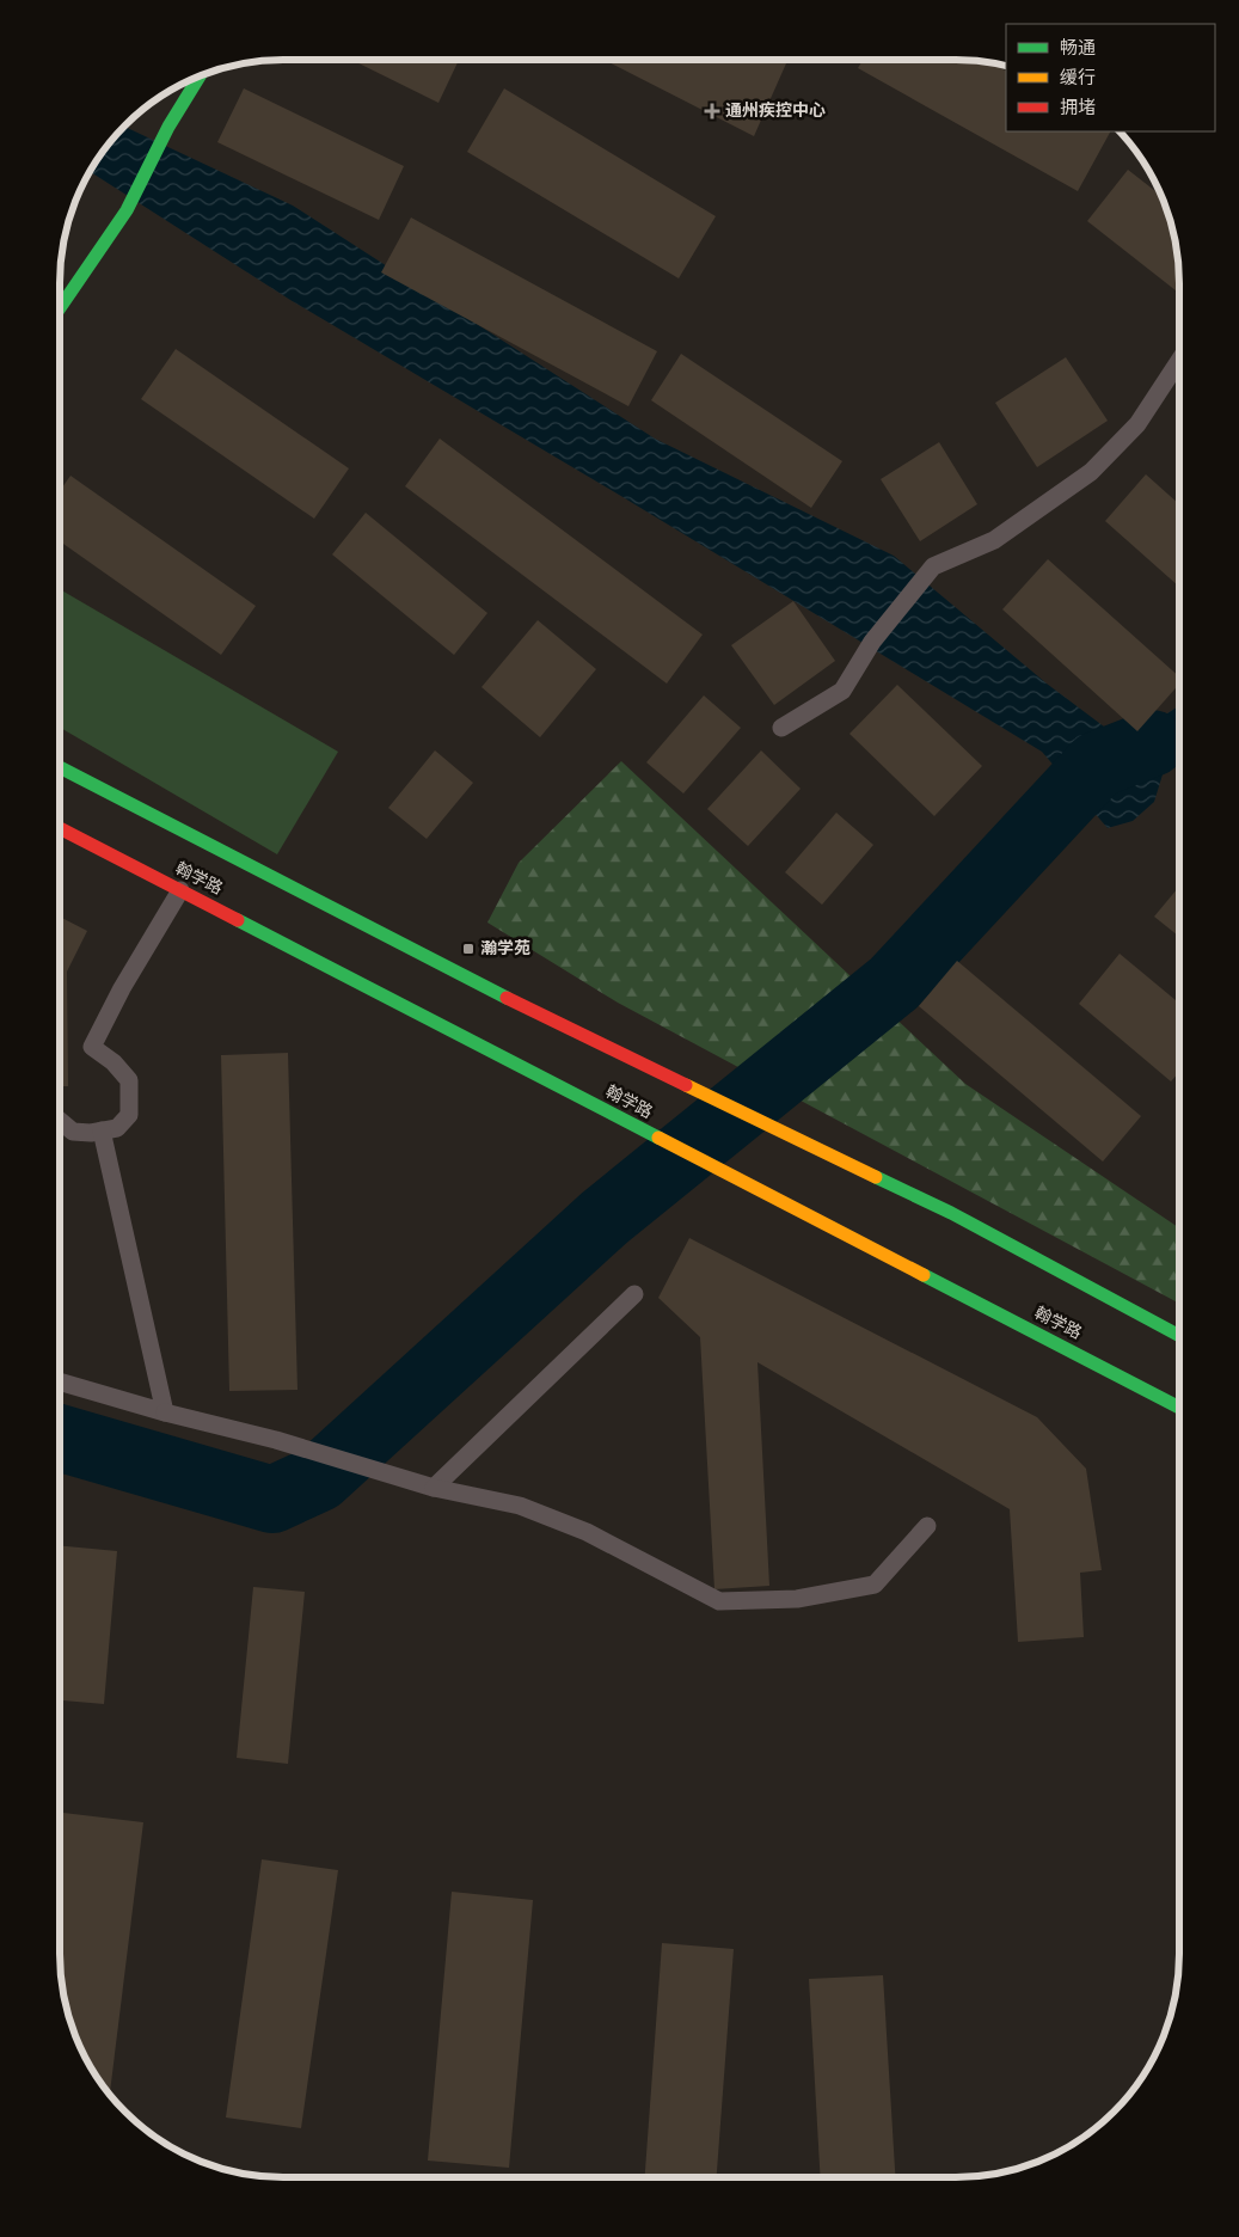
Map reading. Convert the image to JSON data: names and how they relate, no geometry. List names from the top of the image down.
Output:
{
  "streets": {
    "street": ["翰学路"]
  },
  "places": {
    "health": ["通州疾控中心"],
    "transit": ["瀚学苑"]
  },
  "legend": ["畅通", "缓行", "拥堵"]
}
